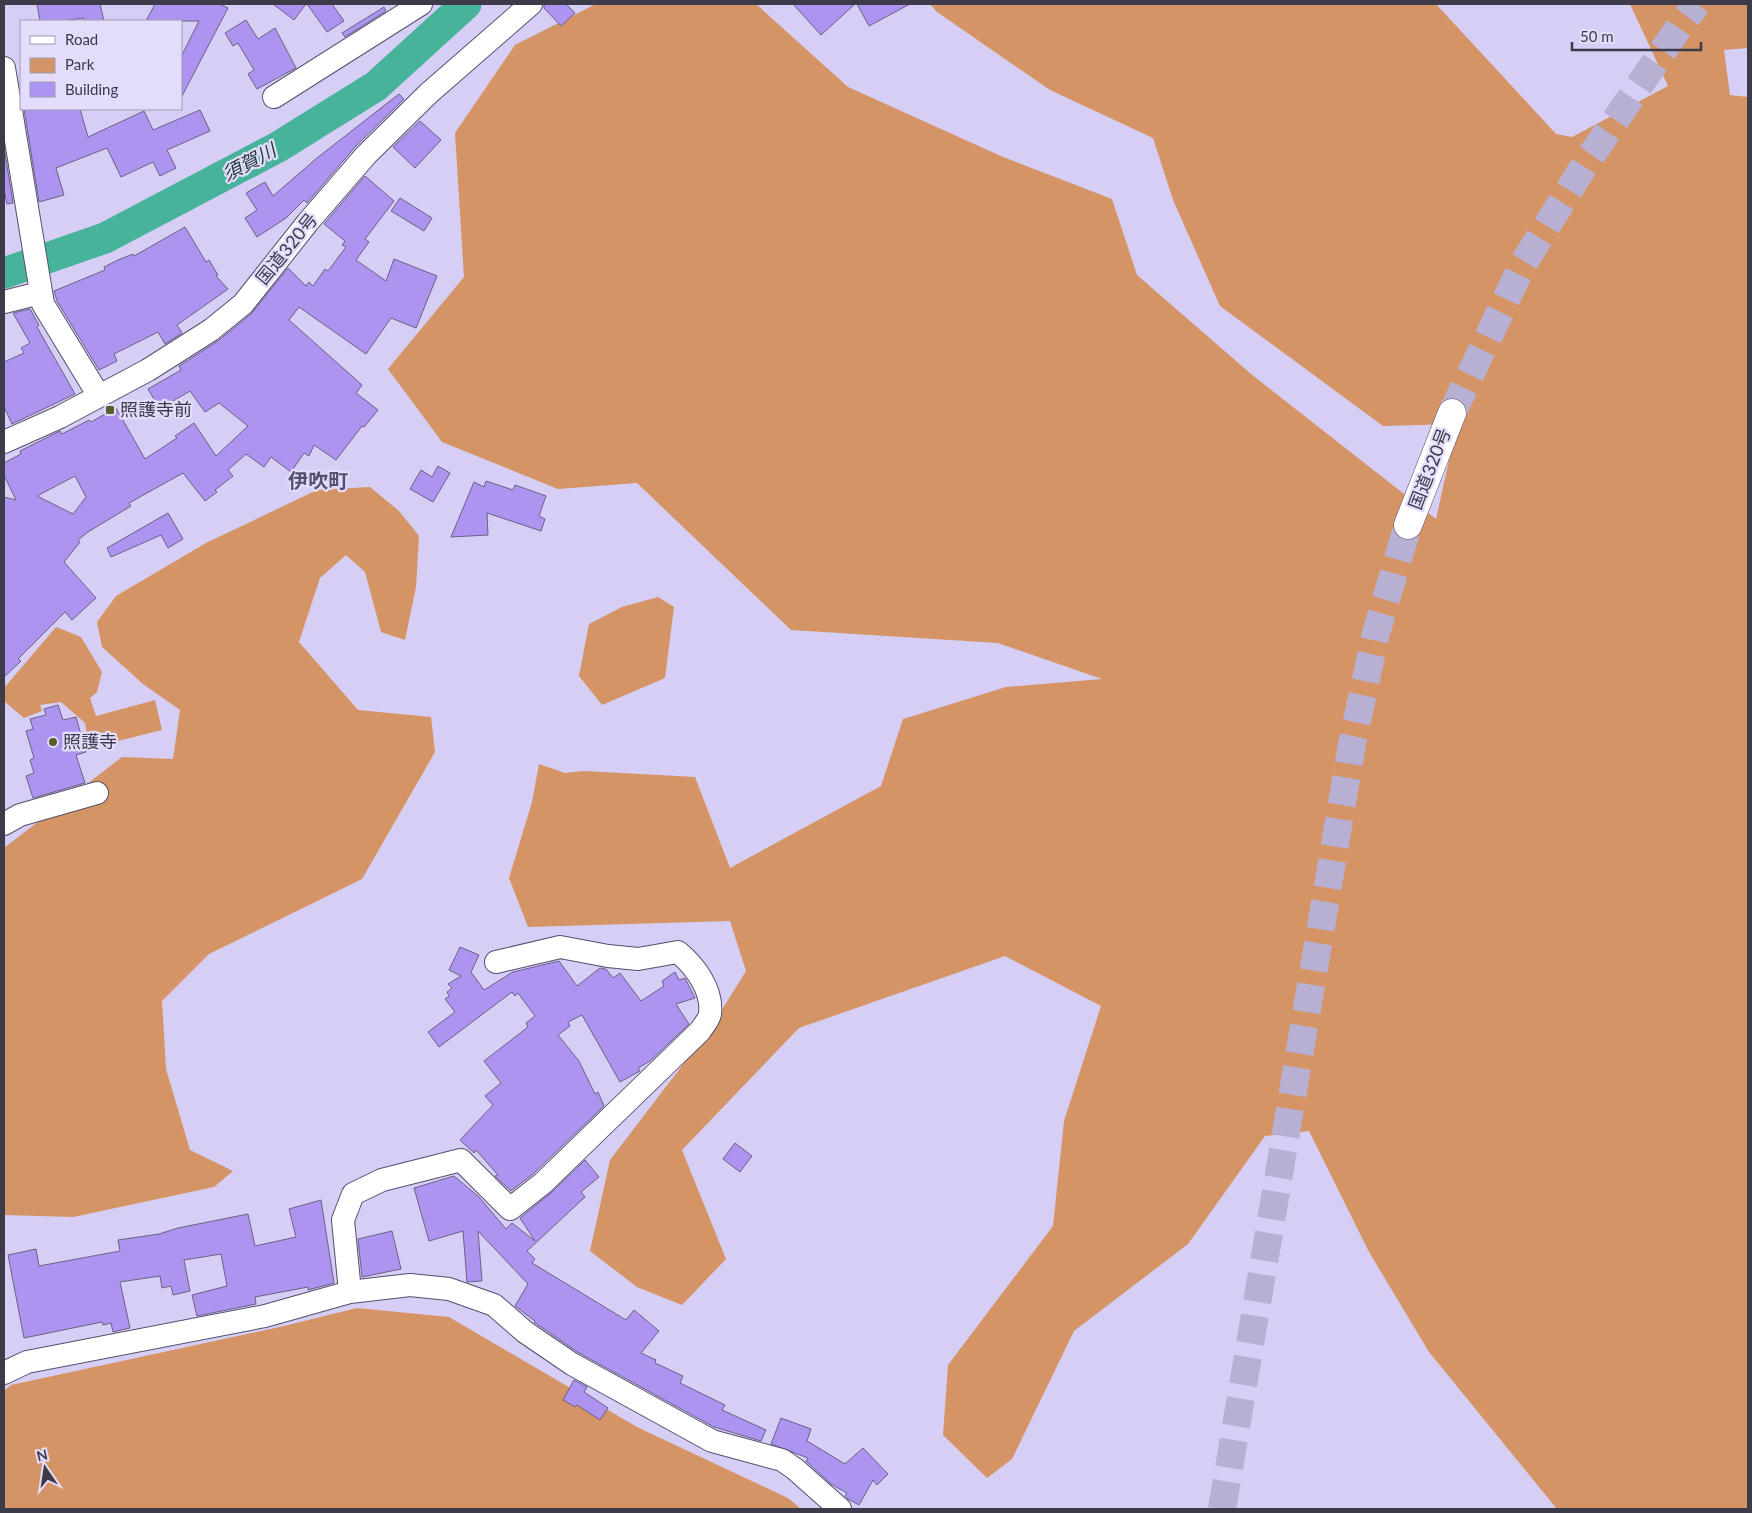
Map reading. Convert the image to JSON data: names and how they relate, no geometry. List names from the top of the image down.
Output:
{
  "streets": {
    "highway": ["国道320号"]
  },
  "districts": ["伊吹町"],
  "water": ["須賀川"],
  "places": {
    "transit": ["照護寺前"],
    "other": ["照護寺"]
  },
  "legend": ["Road", "Park", "Building"],
  "scale_bar": "50 m",
  "north": "top"
}
